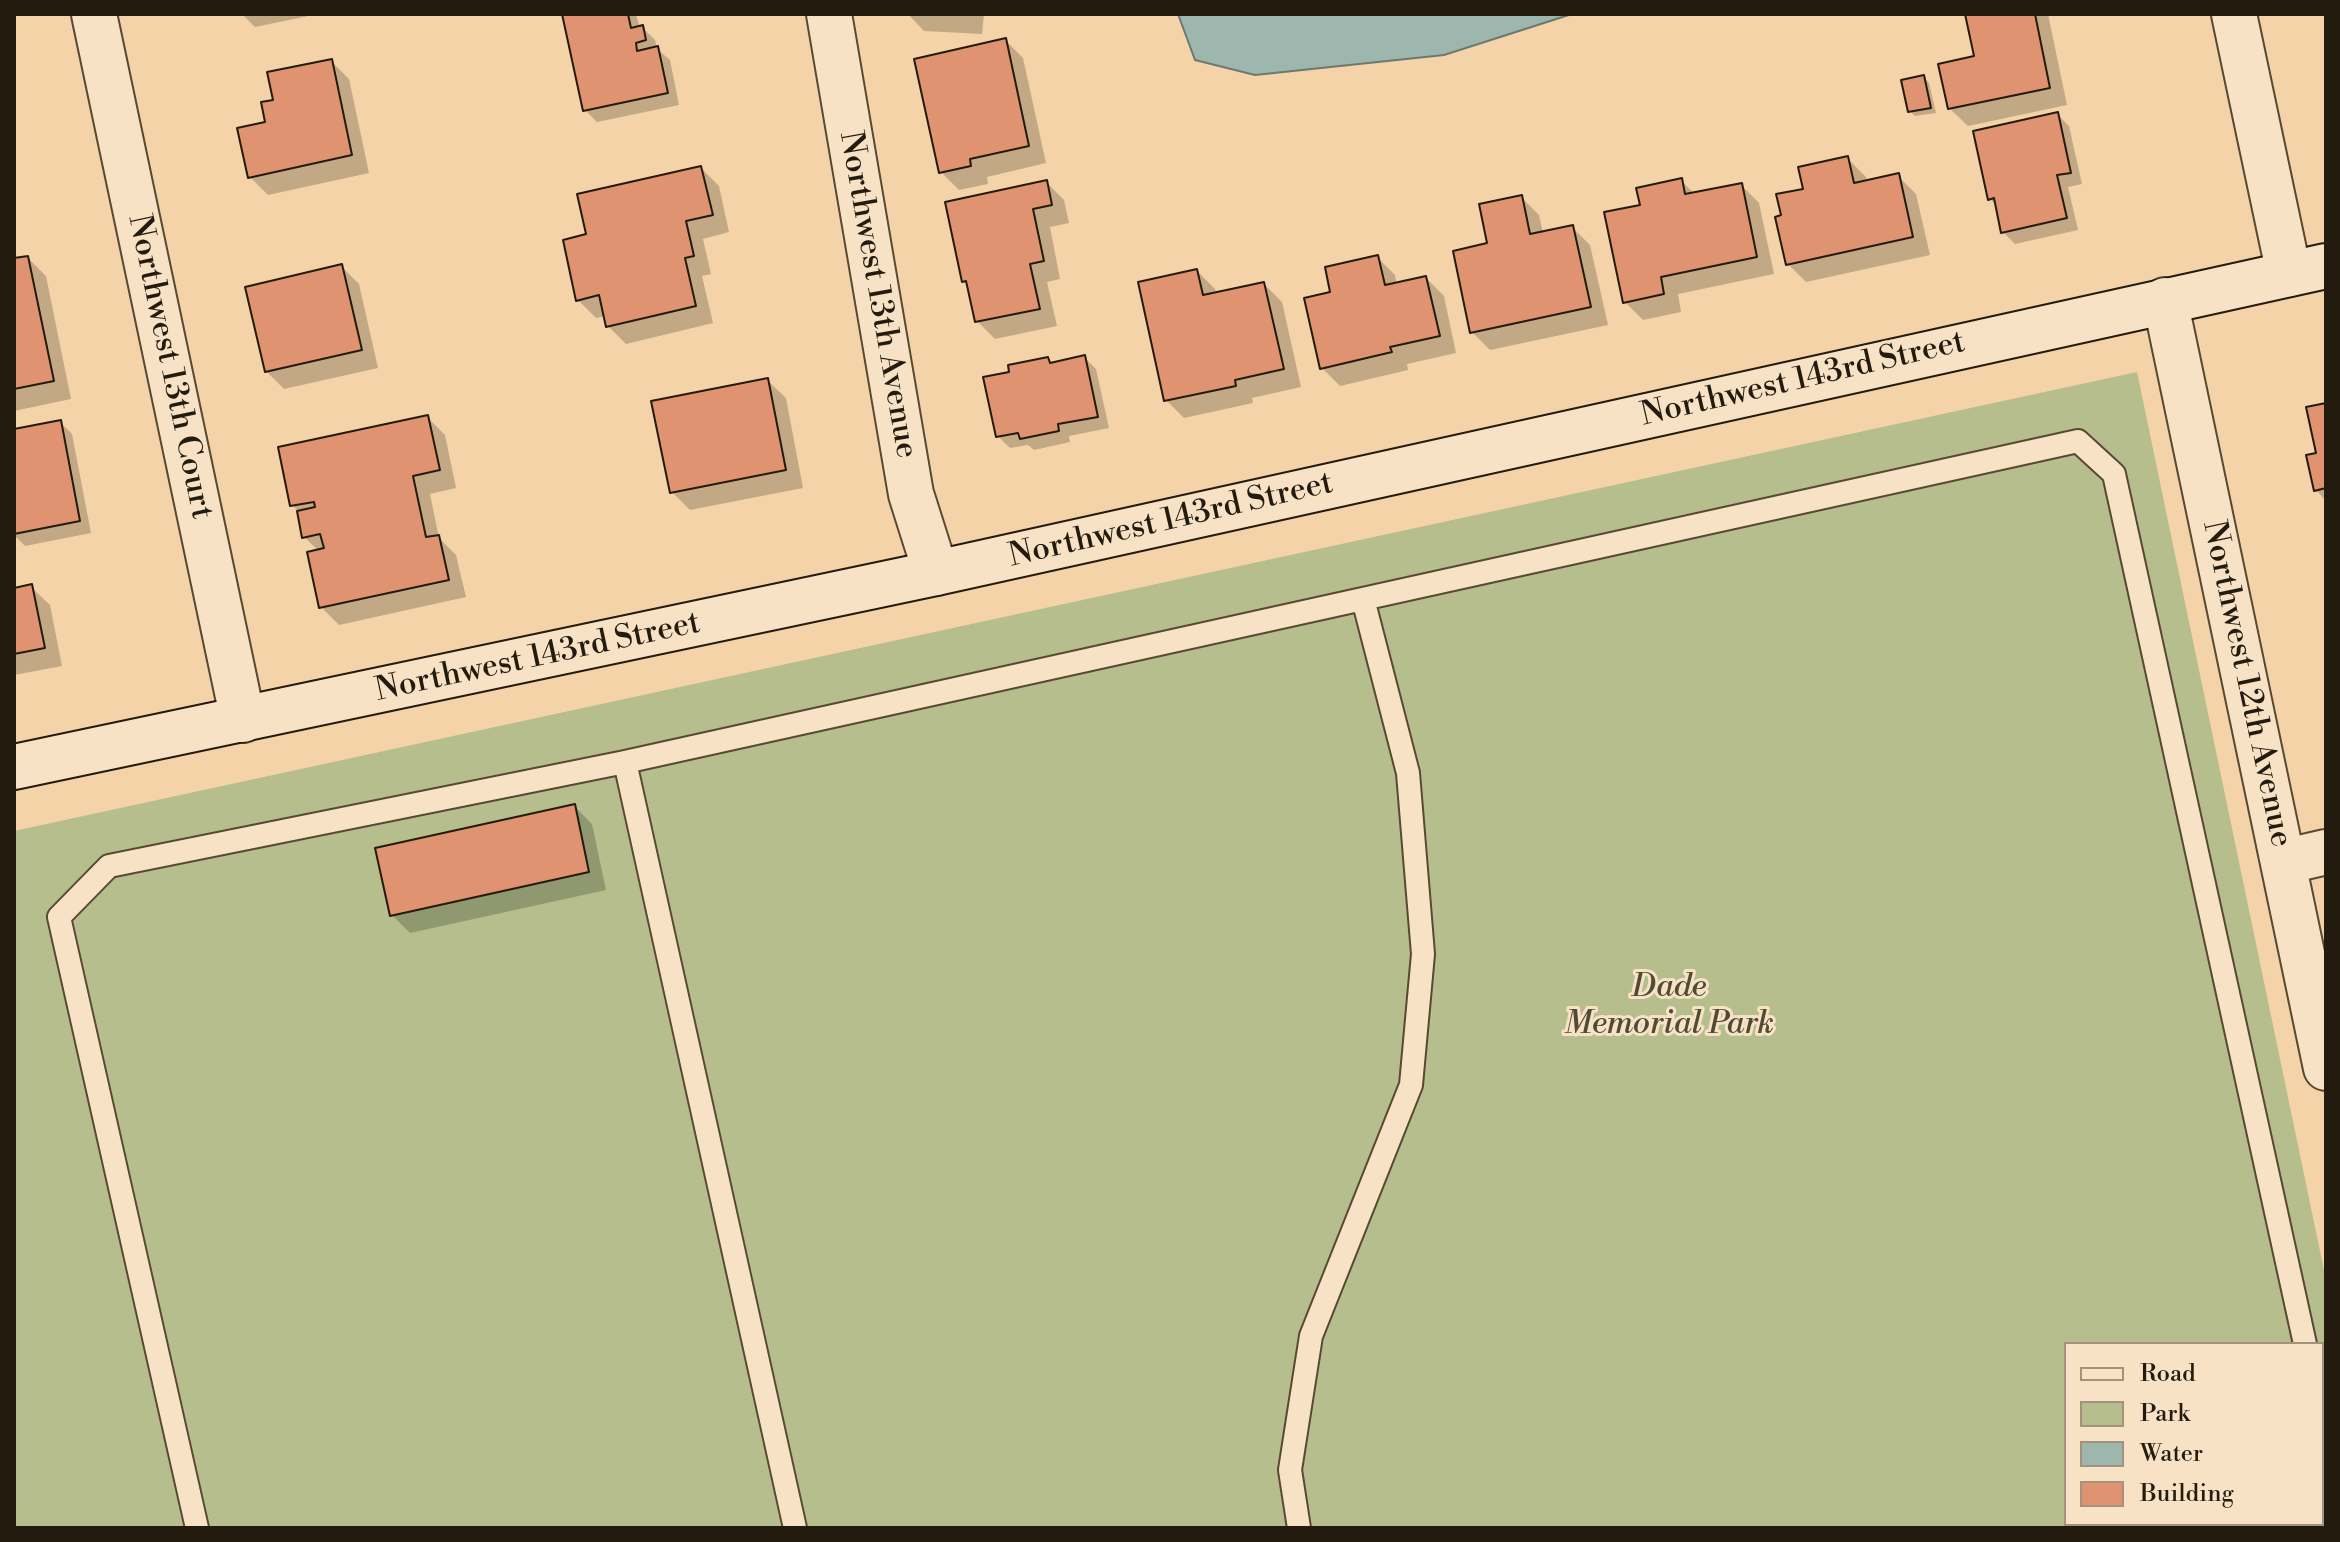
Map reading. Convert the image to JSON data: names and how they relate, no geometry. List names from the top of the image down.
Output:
{
  "streets": {
    "street": [
      "Northwest 13th Avenue",
      "Northwest 13th Court",
      "Northwest 143rd Street",
      "Northwest 12th Avenue"
    ]
  },
  "crossings": [
    ["Northwest 13th Avenue", "Northwest 143rd Street"],
    ["Northwest 13th Court", "Northwest 143rd Street"],
    ["Northwest 143rd Street", "Northwest 12th Avenue"]
  ],
  "parks": ["Dade Memorial Park"],
  "legend": [
    "Road",
    "Park",
    "Water",
    "Building"
  ]
}
